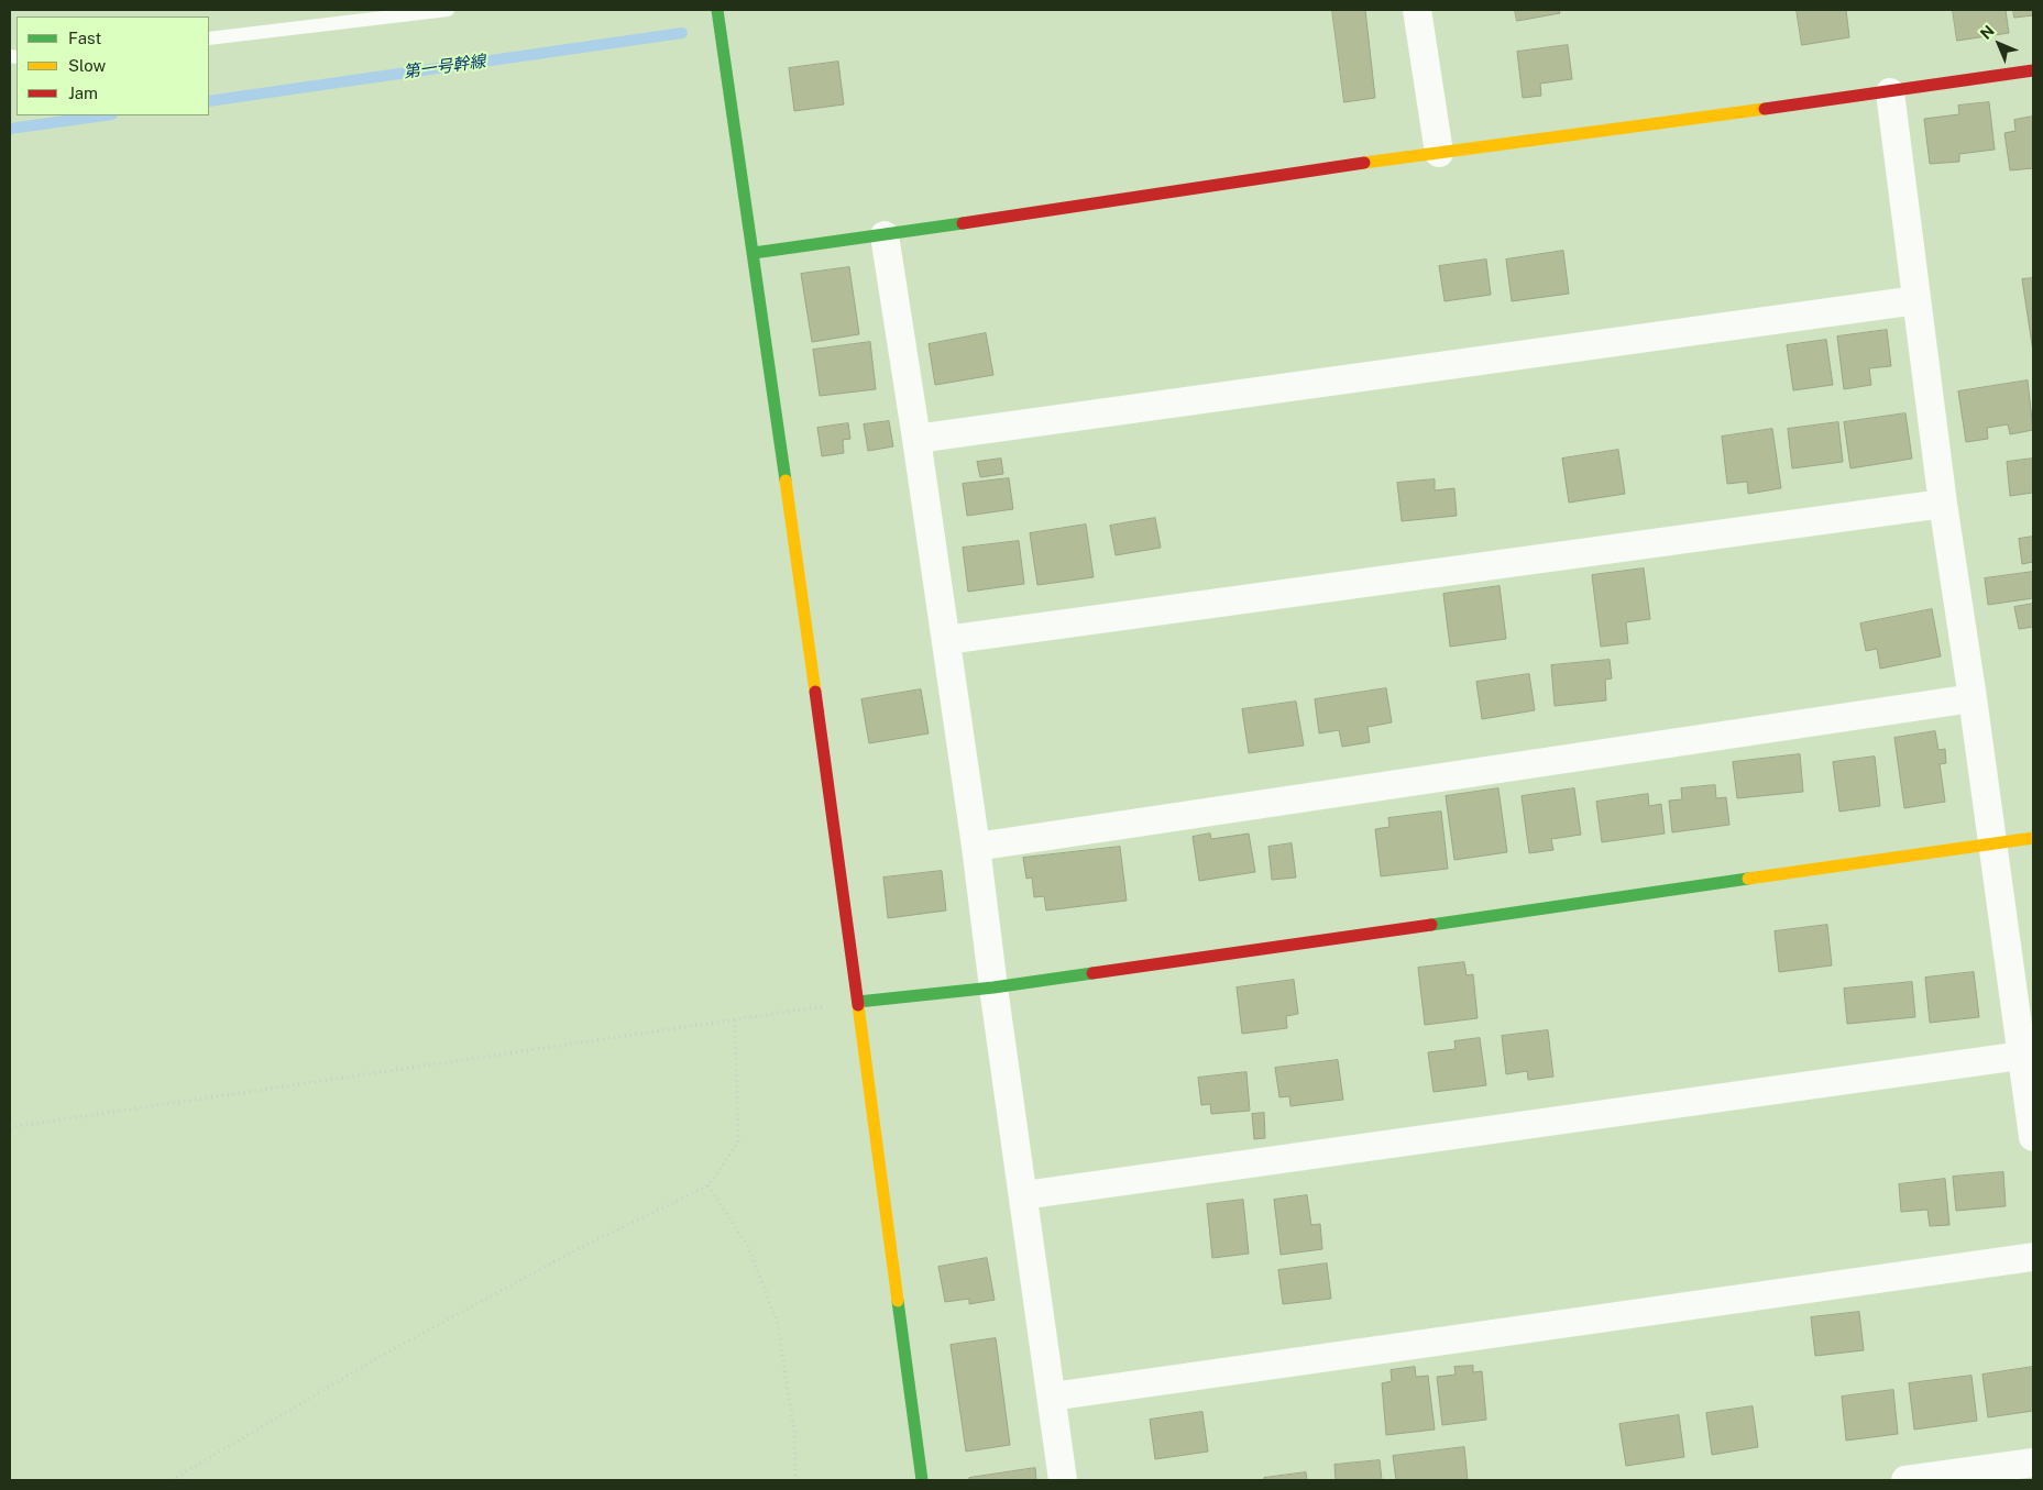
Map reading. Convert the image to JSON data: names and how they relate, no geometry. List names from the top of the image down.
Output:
{
  "water": ["第一号幹線"],
  "legend": ["Fast", "Slow", "Jam"],
  "north": "top left"
}
